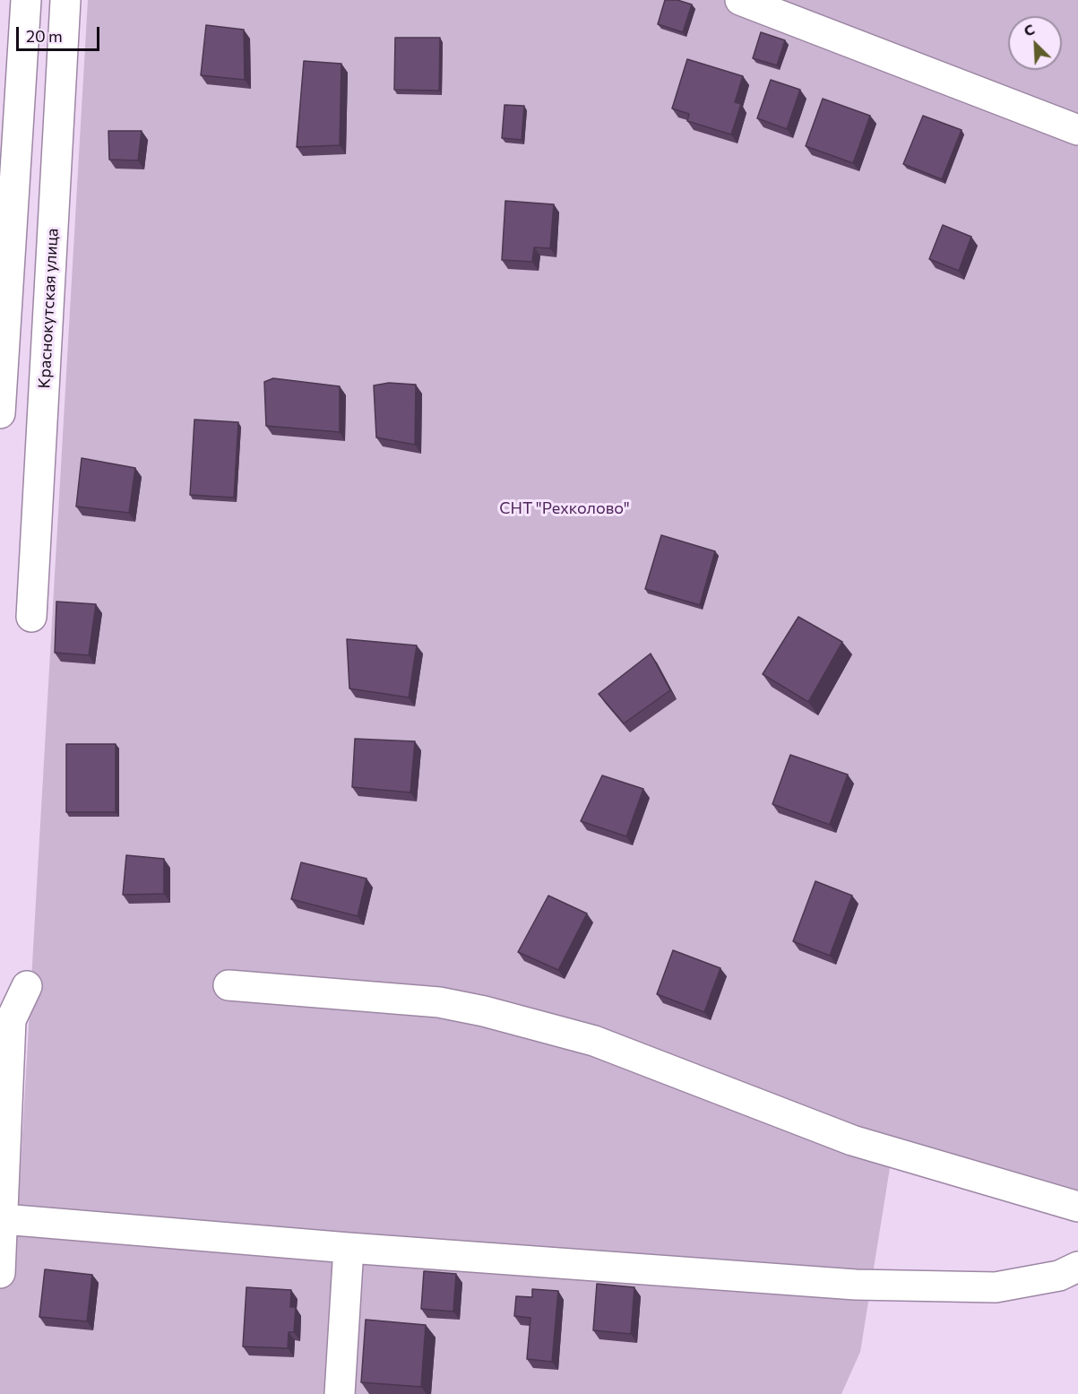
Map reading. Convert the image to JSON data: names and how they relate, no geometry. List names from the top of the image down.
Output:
{
  "streets": {
    "street": ["Краснокутская улица"]
  },
  "parks": ["СНТ \"Рехколово\""],
  "scale_bar": "20 m",
  "north": "top left"
}
